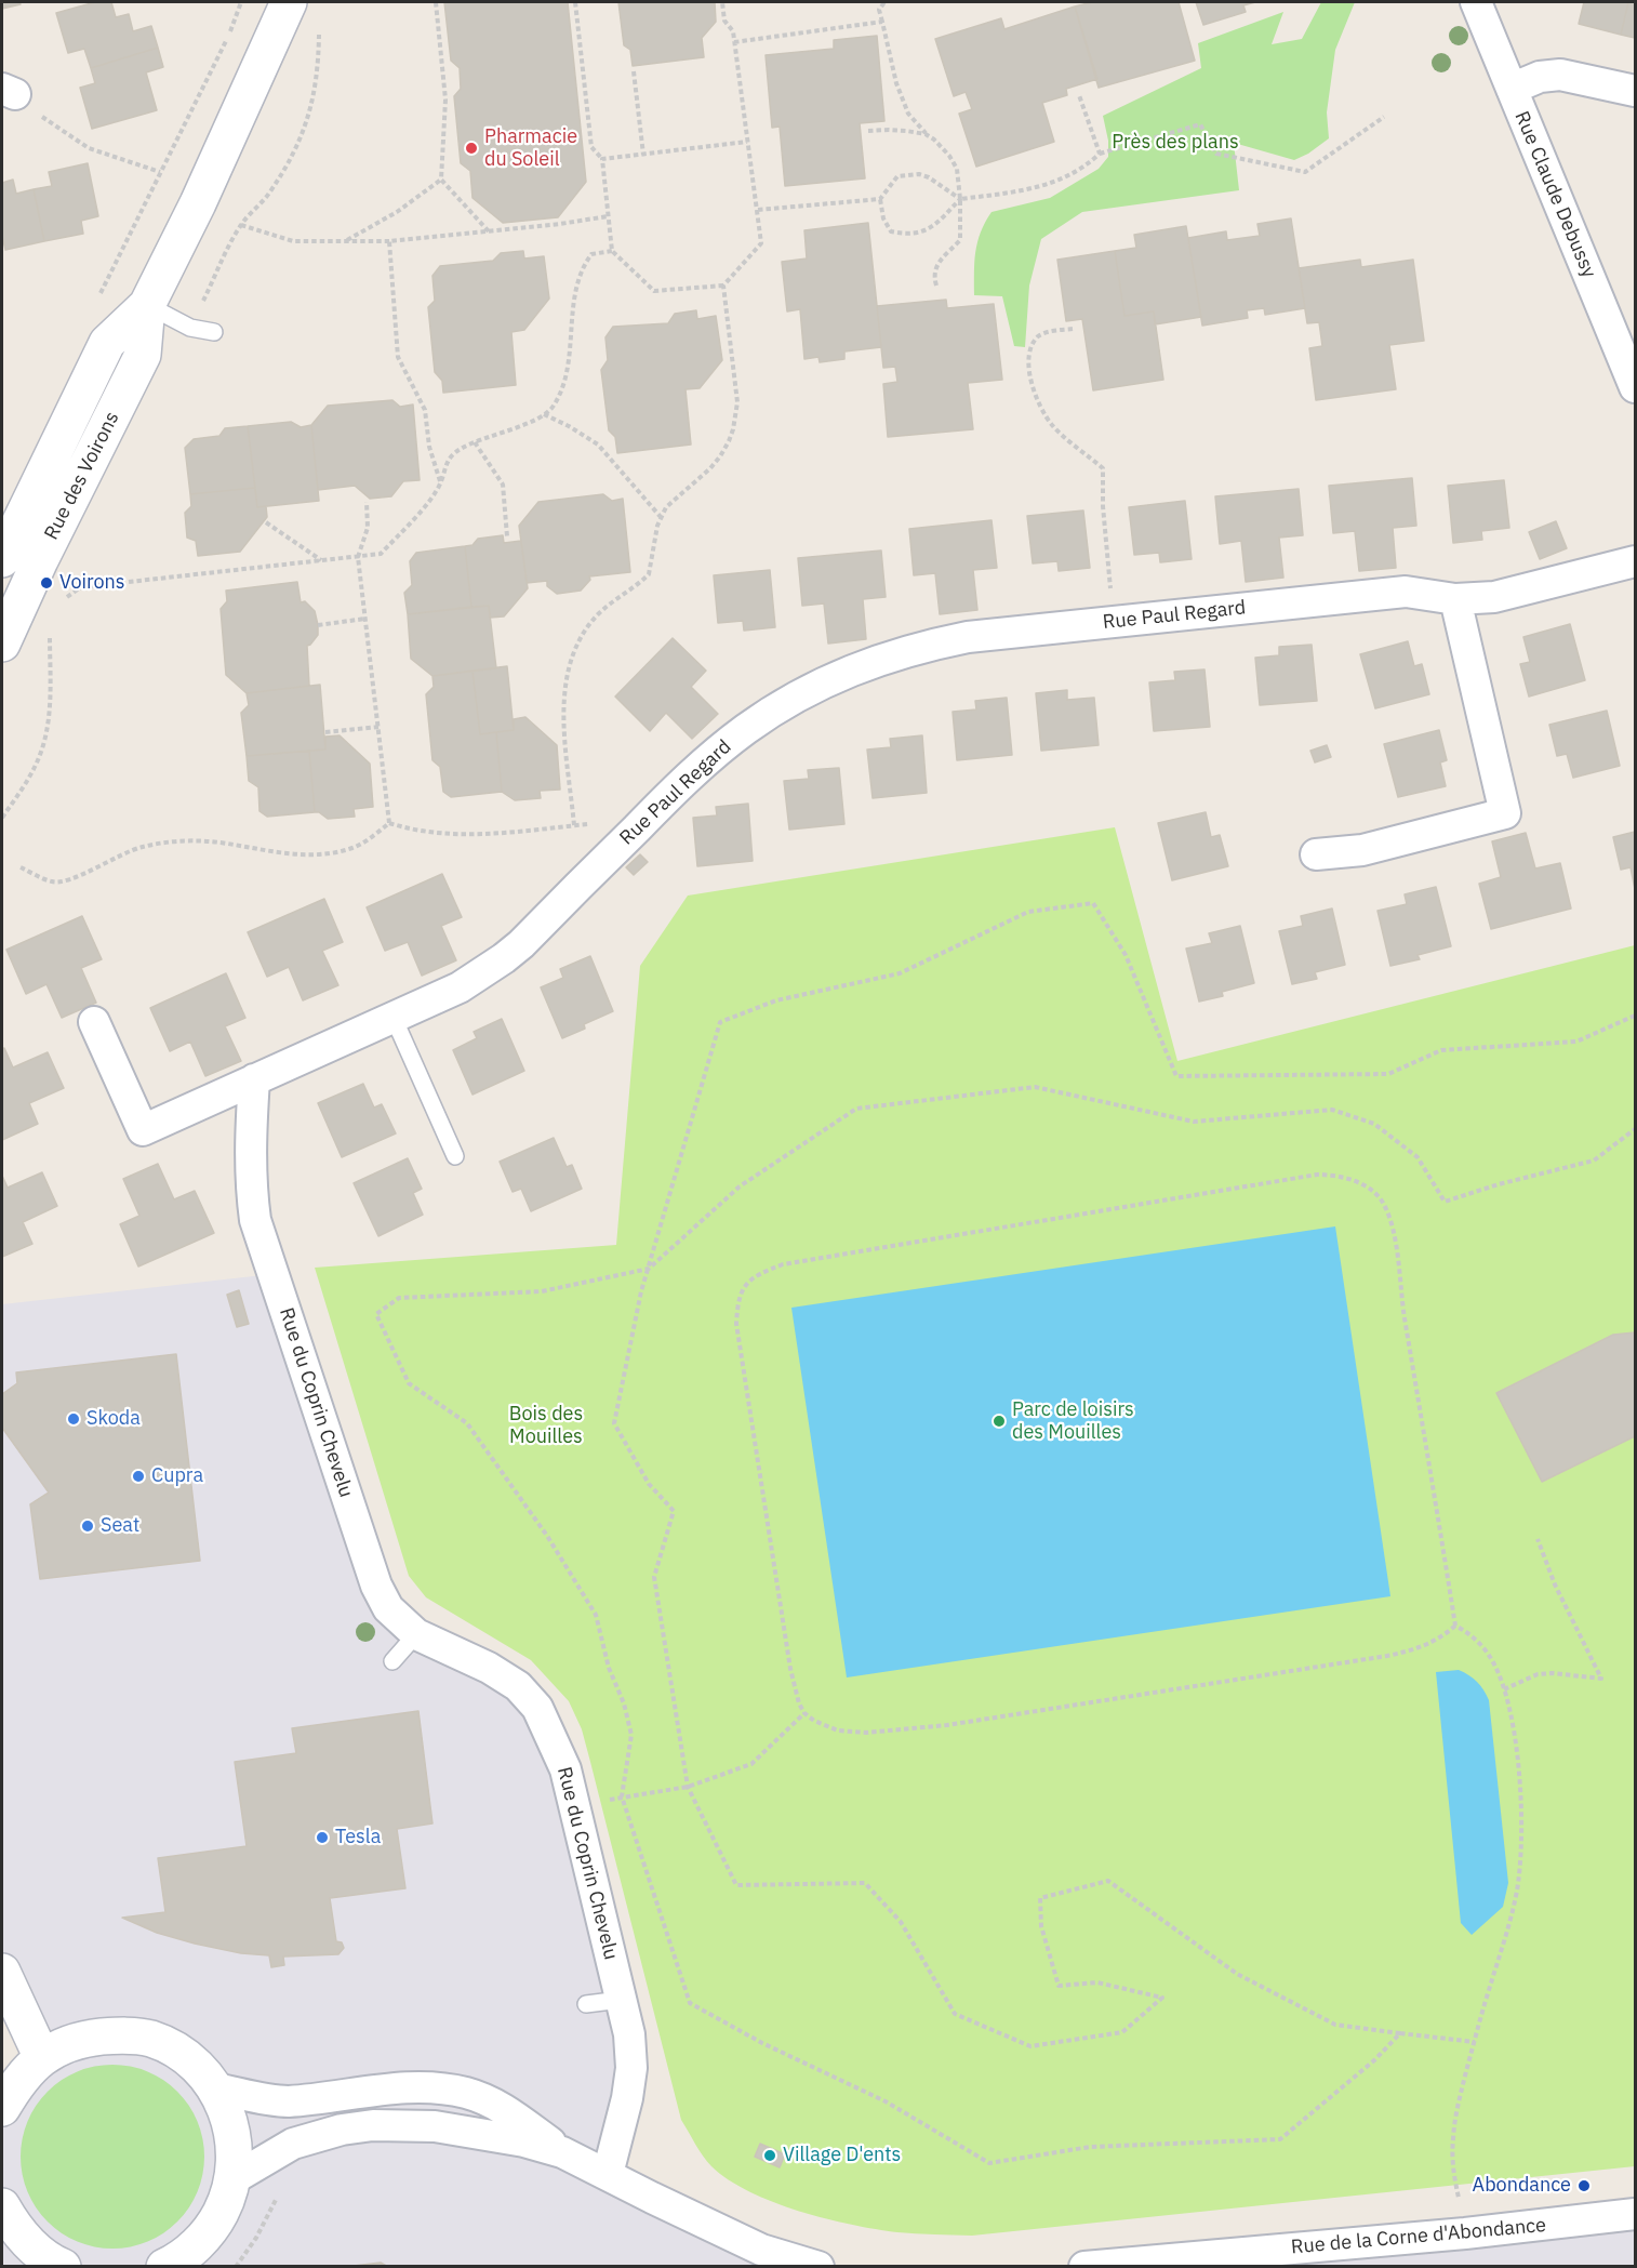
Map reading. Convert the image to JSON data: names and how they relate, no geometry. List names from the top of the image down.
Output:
{
  "streets": {
    "street": [
      "Rue Claude Debussy",
      "Rue des Voirons",
      "Rue Paul Regard",
      "Rue du Coprin Chevelu",
      "Rue de la Corne d'Abondance"
    ]
  },
  "crossings": [
    ["Rue Paul Regard", "Rue du Coprin Chevelu"]
  ],
  "parks": ["Près des plans", "Bois des Mouilles"],
  "places": [
    "Pharmacie du Soleil",
    "Voirons",
    "Skoda",
    "Parc de loisirs des Mouilles",
    "Cupra",
    "Seat",
    "Tesla",
    "Village D'ents",
    "Abondance"
  ]
}
